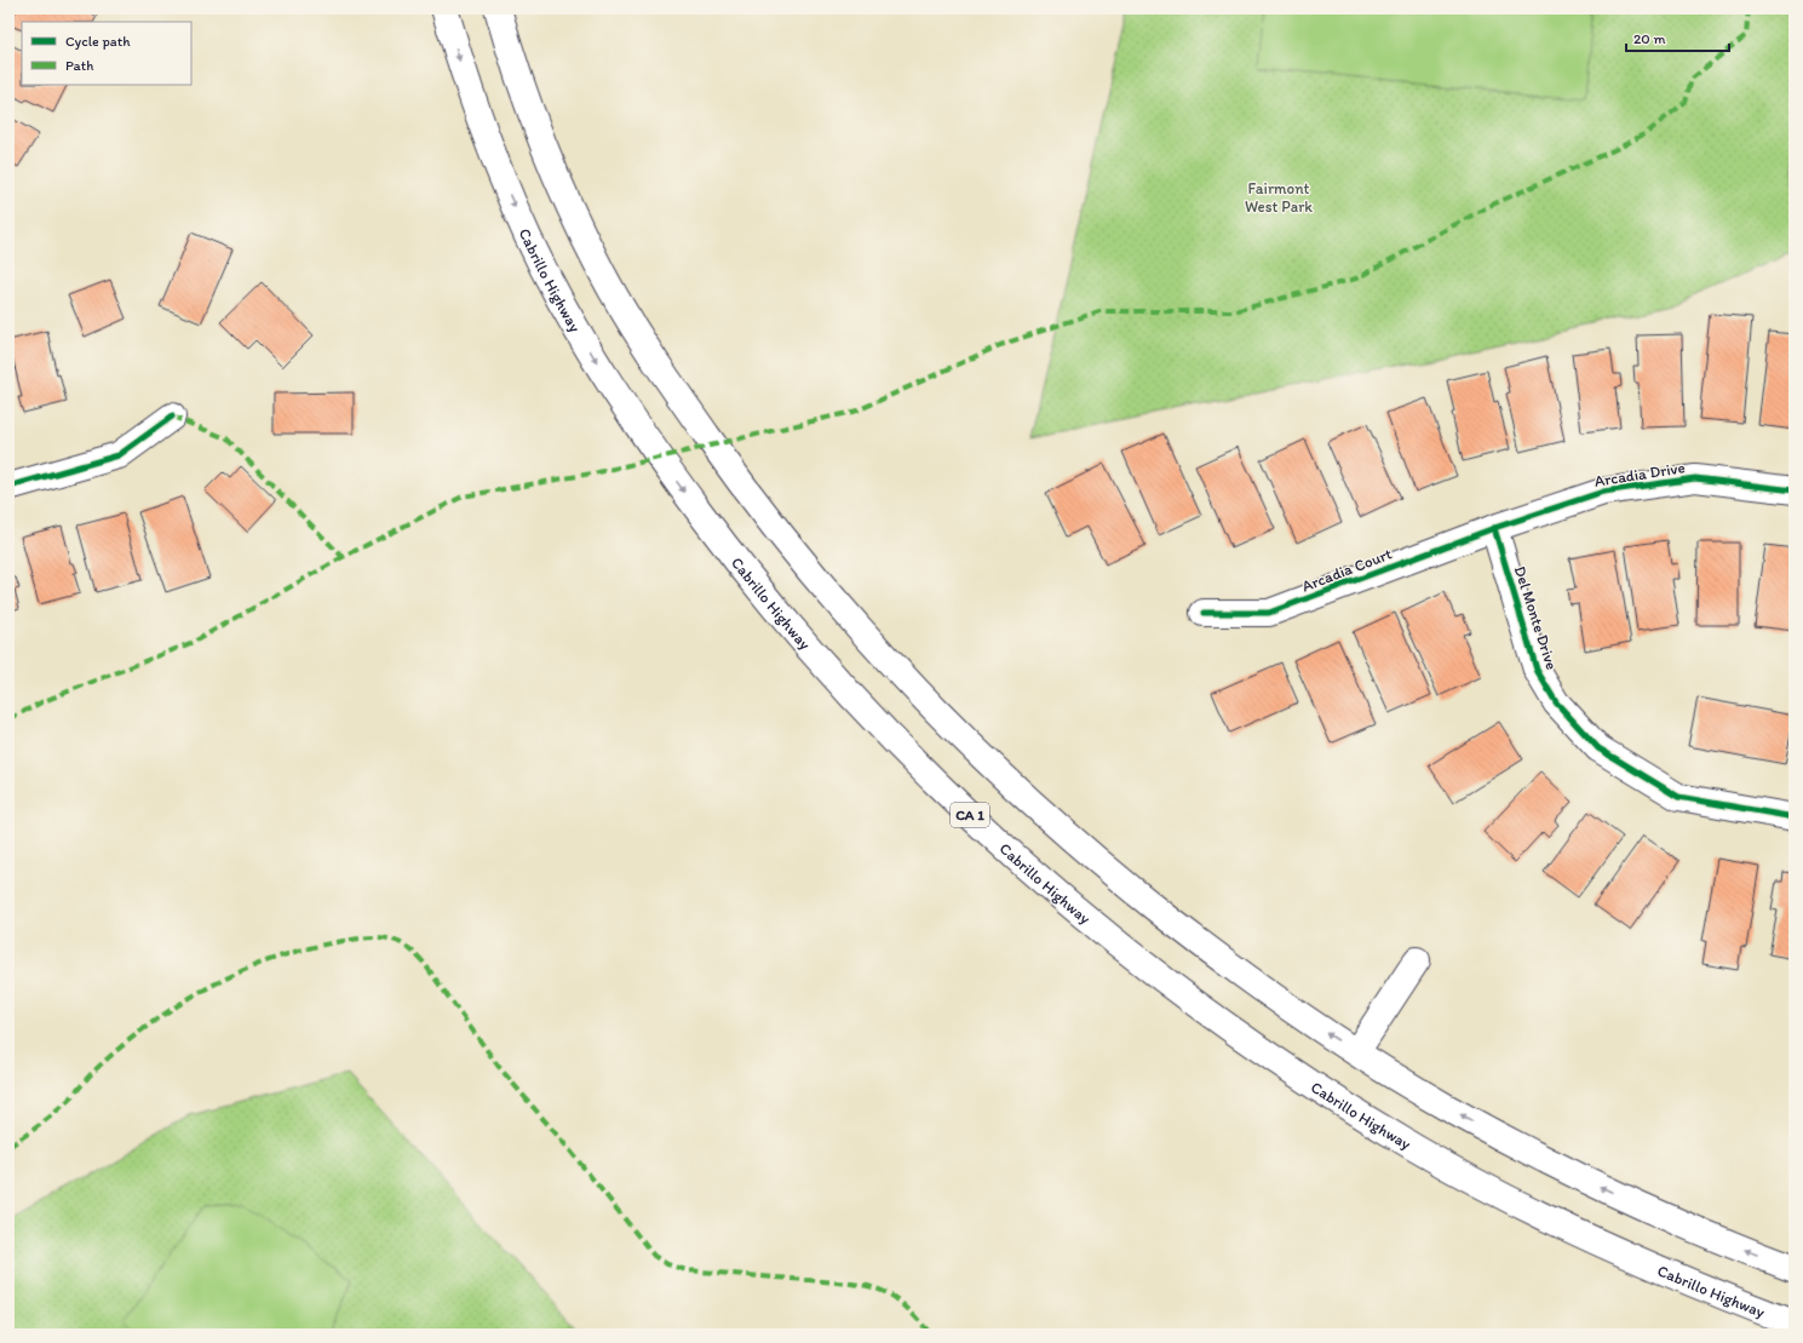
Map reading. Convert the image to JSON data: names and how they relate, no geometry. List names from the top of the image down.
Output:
{
  "streets": {
    "main road": [
      "Cabrillo Highway",
      "Arcadia Drive",
      "Arcadia Court",
      "Del Monte Drive",
      "CA 1"
    ]
  },
  "crossings": [
    ["Arcadia Drive", "Arcadia Court"],
    ["Arcadia Drive", "Del Monte Drive"],
    ["Arcadia Court", "Del Monte Drive"]
  ],
  "parks": ["Fairmont West Park"],
  "legend": ["Cycle path", "Path"],
  "scale_bar": "20 m"
}
